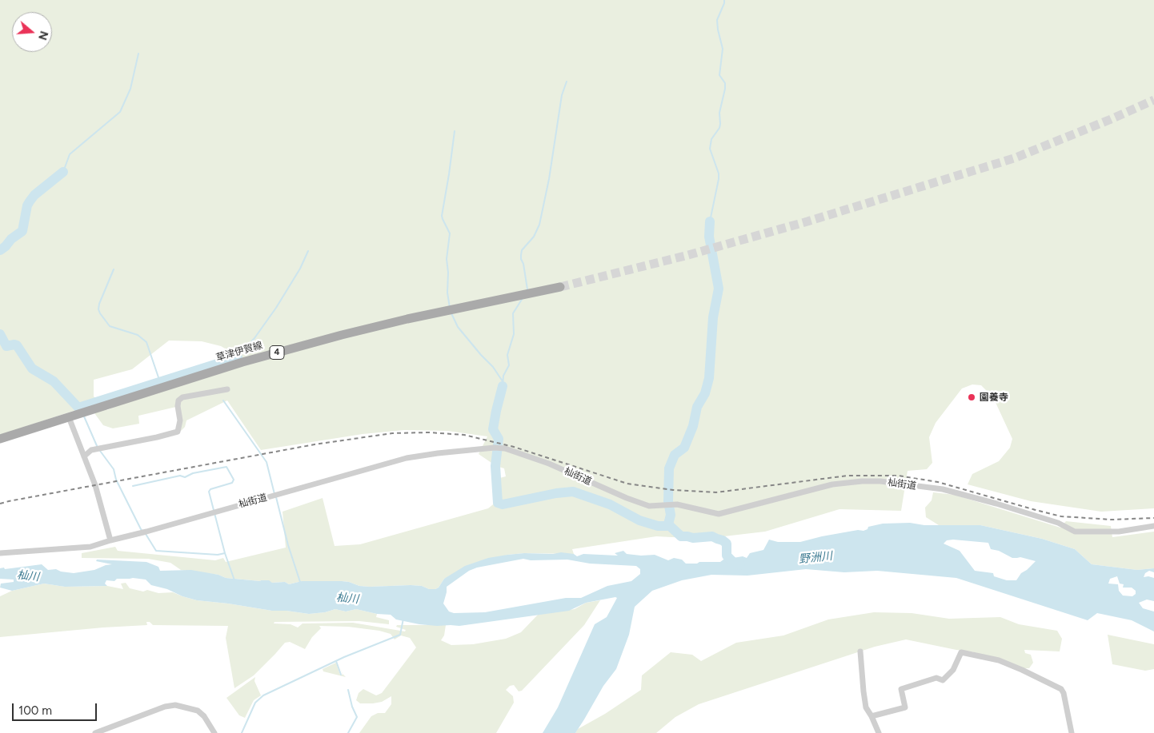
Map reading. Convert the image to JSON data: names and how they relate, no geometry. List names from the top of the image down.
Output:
{
  "streets": {
    "main road": ["草津伊賀線", "4"],
    "street": ["杣街道"]
  },
  "water": ["野洲川", "杣川"],
  "places": ["園養寺"],
  "scale_bar": "100 m",
  "north": "right"
}
